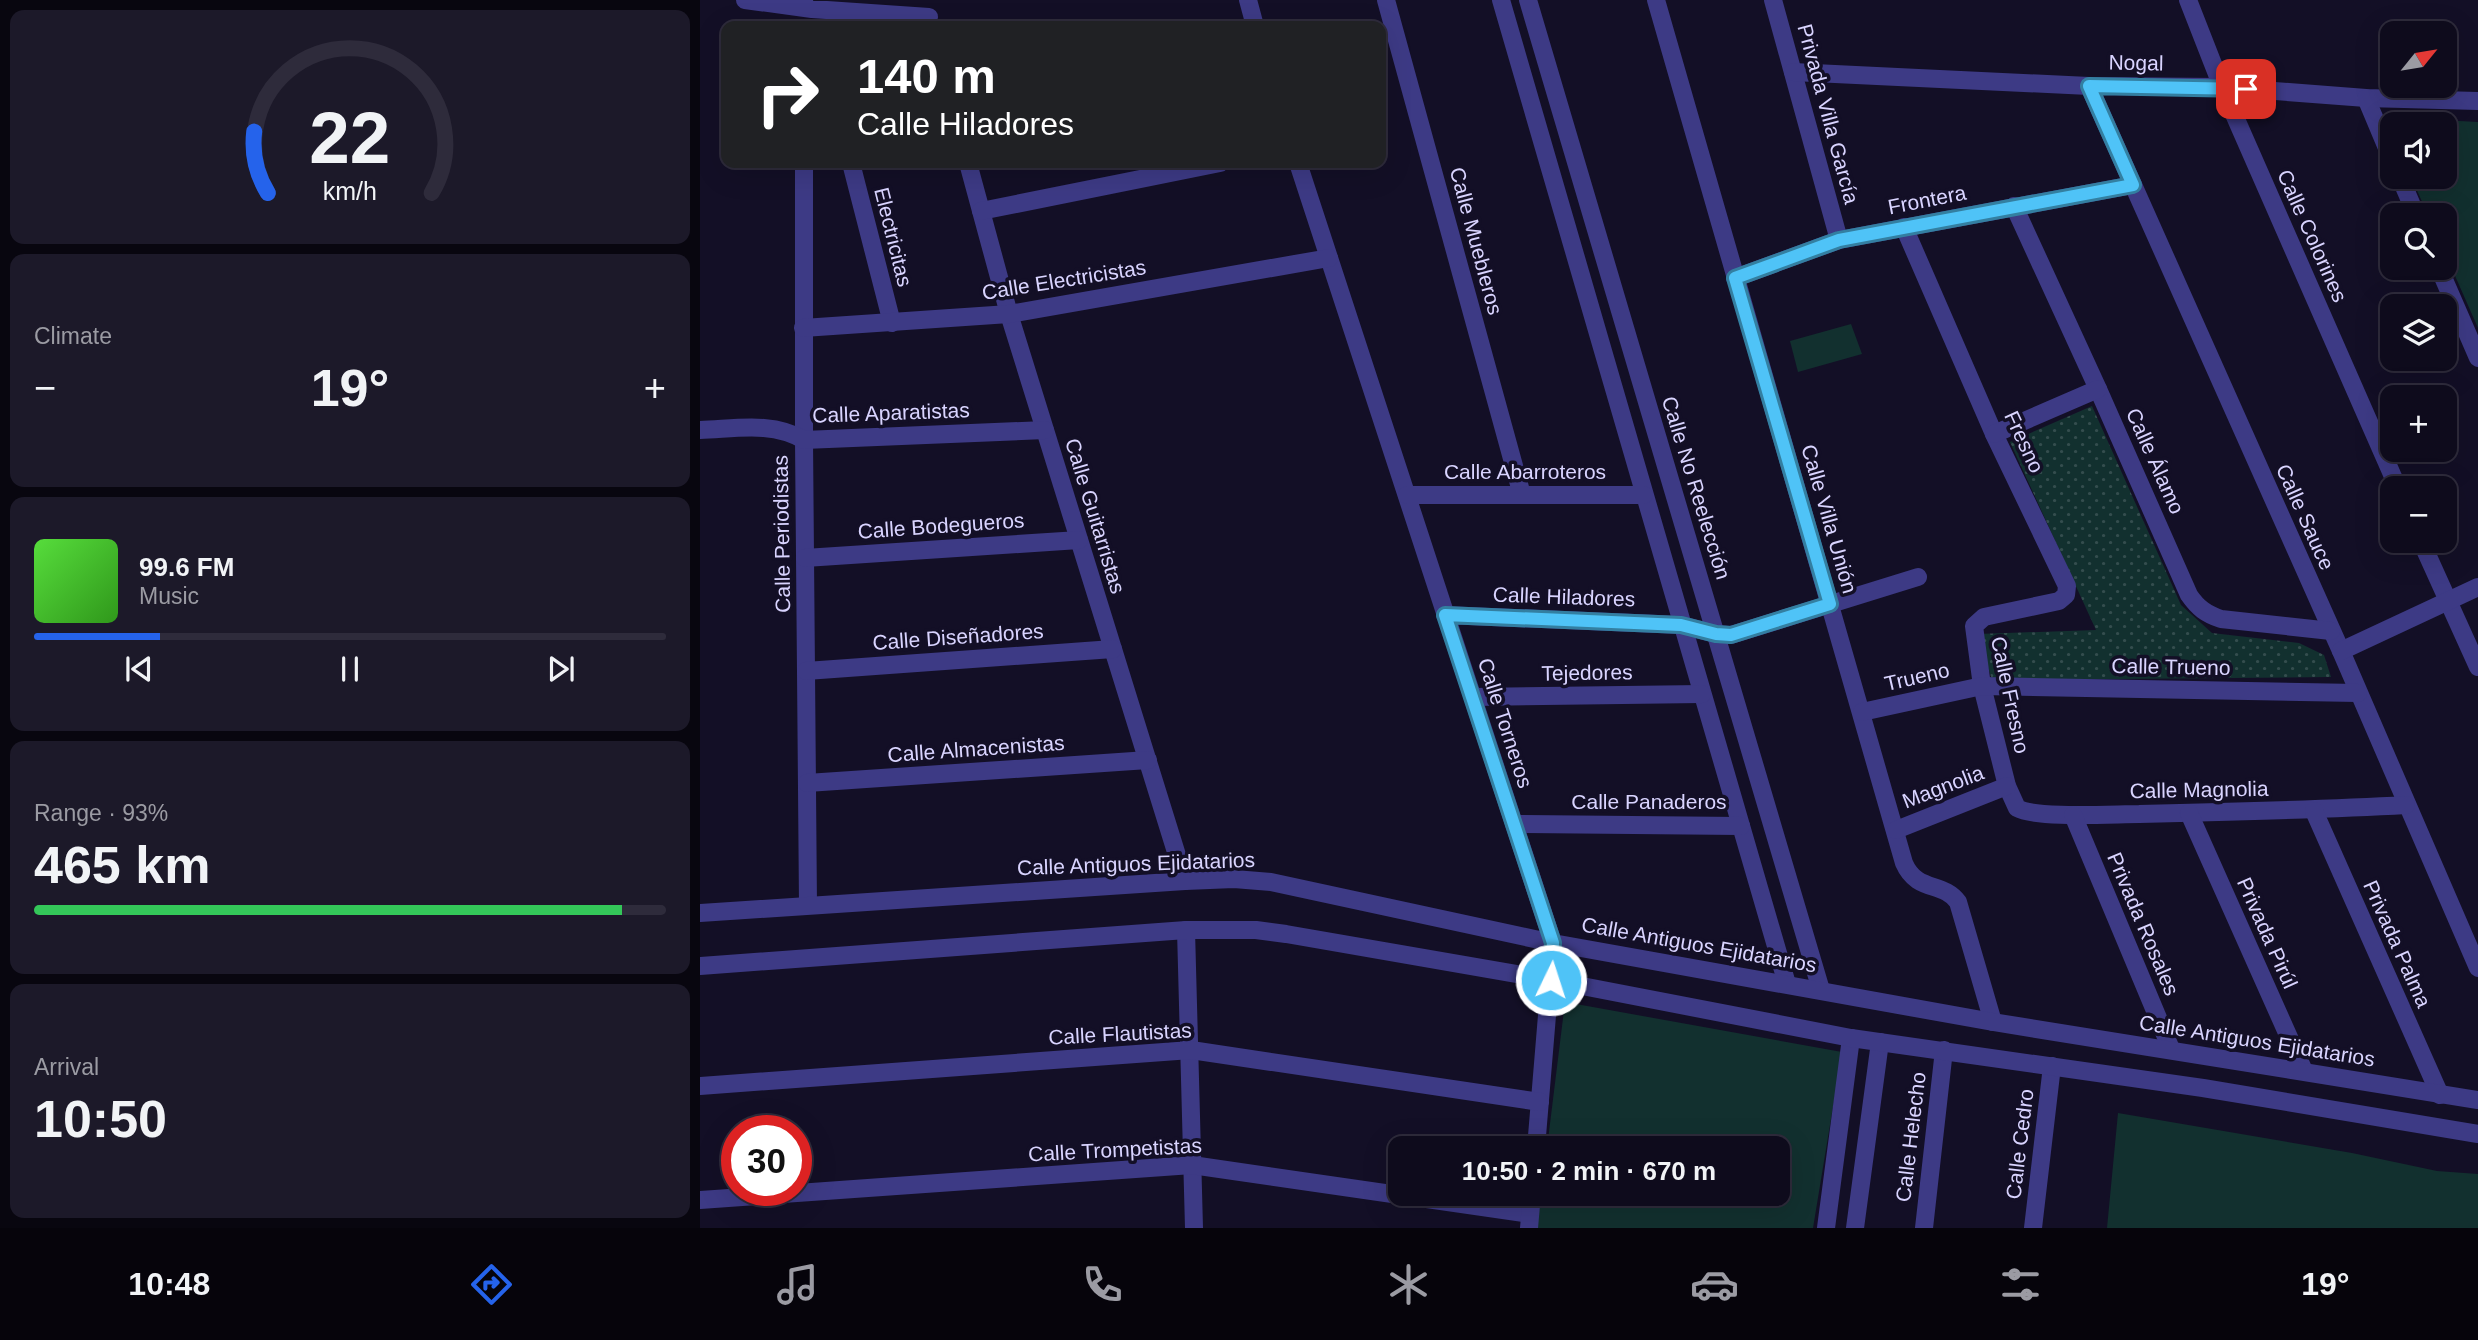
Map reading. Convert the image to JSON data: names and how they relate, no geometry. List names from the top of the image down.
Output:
{
  "streets": {
    "street": [
      "Nogal",
      "Privada Villa García",
      "Frontera",
      "Calle Colorines",
      "Electricitas",
      "Calle Muebleros",
      "Calle Electricistas",
      "Calle Aparatistas",
      "Fresno",
      "Calle Álamo",
      "Calle Abarroteros",
      "Calle No Reelección",
      "Calle Guitarristas",
      "Calle Sauce",
      "Calle Villa Unión",
      "Calle Bodegueros",
      "Calle Periodistas",
      "Calle Hiladores",
      "Calle Diseñadores",
      "Calle Trueno",
      "Tejedores",
      "Trueno",
      "Calle Fresno",
      "Calle Torneros",
      "Calle Almacenistas",
      "Magnolia",
      "Calle Magnolia",
      "Calle Panaderos",
      "Calle Antiguos Ejidatarios",
      "Privada Rosales",
      "Privada Pirúl",
      "Privada Palma",
      "Calle Flautistas",
      "Calle Helecho",
      "Calle Cedro",
      "Calle Trompetistas"
    ]
  },
  "crossings": [
    ["Nogal", "Privada Villa García"],
    ["Nogal", "Calle Colorines"],
    ["Nogal", "Calle Sauce"],
    ["Privada Villa García", "Frontera"],
    ["Frontera", "Fresno"],
    ["Frontera", "Calle Álamo"],
    ["Frontera", "Calle Sauce"],
    ["Frontera", "Calle Villa Unión"],
    ["Electricitas", "Calle Electricistas"],
    ["Calle Muebleros", "Calle Abarroteros"],
    ["Calle Electricistas", "Calle Guitarristas"],
    ["Calle Electricistas", "Calle Periodistas"],
    ["Calle Electricistas", "Calle Torneros"],
    ["Calle Aparatistas", "Calle Guitarristas"],
    ["Calle Aparatistas", "Calle Periodistas"],
    ["Fresno", "Calle Fresno"],
    ["Calle Álamo", "Calle Sauce"],
    ["Calle Abarroteros", "Calle Torneros"],
    ["Calle No Reelección", "Calle Hiladores"],
    ["Calle No Reelección", "Calle Antiguos Ejidatarios"],
    ["Calle Guitarristas", "Calle Bodegueros"],
    ["Calle Guitarristas", "Calle Diseñadores"],
    ["Calle Guitarristas", "Calle Almacenistas"],
    ["Calle Guitarristas", "Calle Antiguos Ejidatarios"],
    ["Calle Sauce", "Calle Trueno"],
    ["Calle Sauce", "Calle Magnolia"],
    ["Calle Villa Unión", "Trueno"],
    ["Calle Villa Unión", "Magnolia"],
    ["Calle Villa Unión", "Calle Antiguos Ejidatarios"],
    ["Calle Bodegueros", "Calle Periodistas"],
    ["Calle Periodistas", "Calle Diseñadores"],
    ["Calle Periodistas", "Calle Almacenistas"],
    ["Calle Periodistas", "Calle Antiguos Ejidatarios"],
    ["Calle Hiladores", "Calle Torneros"],
    ["Calle Trueno", "Trueno"],
    ["Calle Trueno", "Calle Fresno"],
    ["Tejedores", "Calle Torneros"],
    ["Trueno", "Calle Fresno"],
    ["Calle Fresno", "Magnolia"],
    ["Calle Fresno", "Calle Magnolia"],
    ["Calle Torneros", "Calle Panaderos"],
    ["Calle Torneros", "Calle Antiguos Ejidatarios"],
    ["Calle Torneros", "Calle Flautistas"],
    ["Magnolia", "Calle Magnolia"],
    ["Calle Magnolia", "Privada Rosales"],
    ["Calle Magnolia", "Privada Pirúl"],
    ["Calle Magnolia", "Privada Palma"],
    ["Calle Antiguos Ejidatarios", "Privada Rosales"],
    ["Calle Antiguos Ejidatarios", "Privada Pirúl"],
    ["Calle Antiguos Ejidatarios", "Privada Palma"]
  ],
  "north": "top right",
  "page": {
    "map_buttons": ["+", "−"],
    "turn": ["140 m", "Calle Hiladores"],
    "tile": [
      "Climate",
      ["Range · 93%", "465 km"],
      ["Arrival", "10:50"]
    ],
    "heat": ["−", "19°", "+"],
    "song": ["99.6 FM", "Music"],
    "limit": "30",
    "trip": "10:50 · 2 min · 670 m",
    "tabs": ["10:48", "19°"],
    "gauge": ["22", "km/h"]
  }
}
